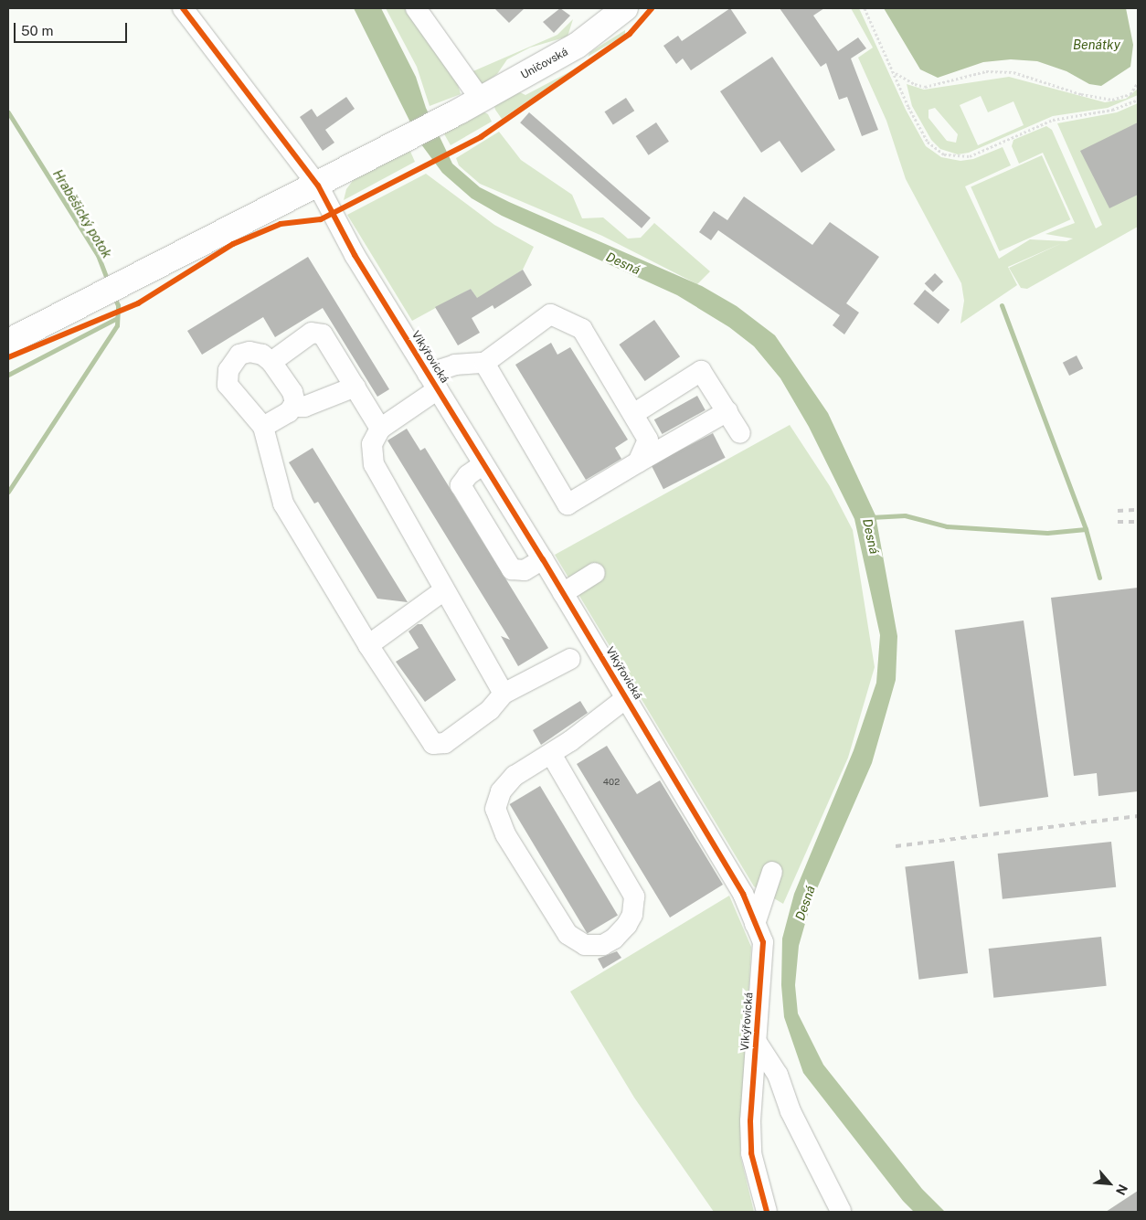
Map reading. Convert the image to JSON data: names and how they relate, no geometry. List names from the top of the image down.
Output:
{
  "streets": {
    "main road": ["Uničovská"],
    "street": ["Vikýřovická"]
  },
  "crossings": [
    ["Uničovská", "Vikýřovická"]
  ],
  "water": ["Benátky", "Hraběšický potok", "Desná"],
  "house_numbers": ["402"],
  "scale_bar": "50 m",
  "north": "bottom right"
}
